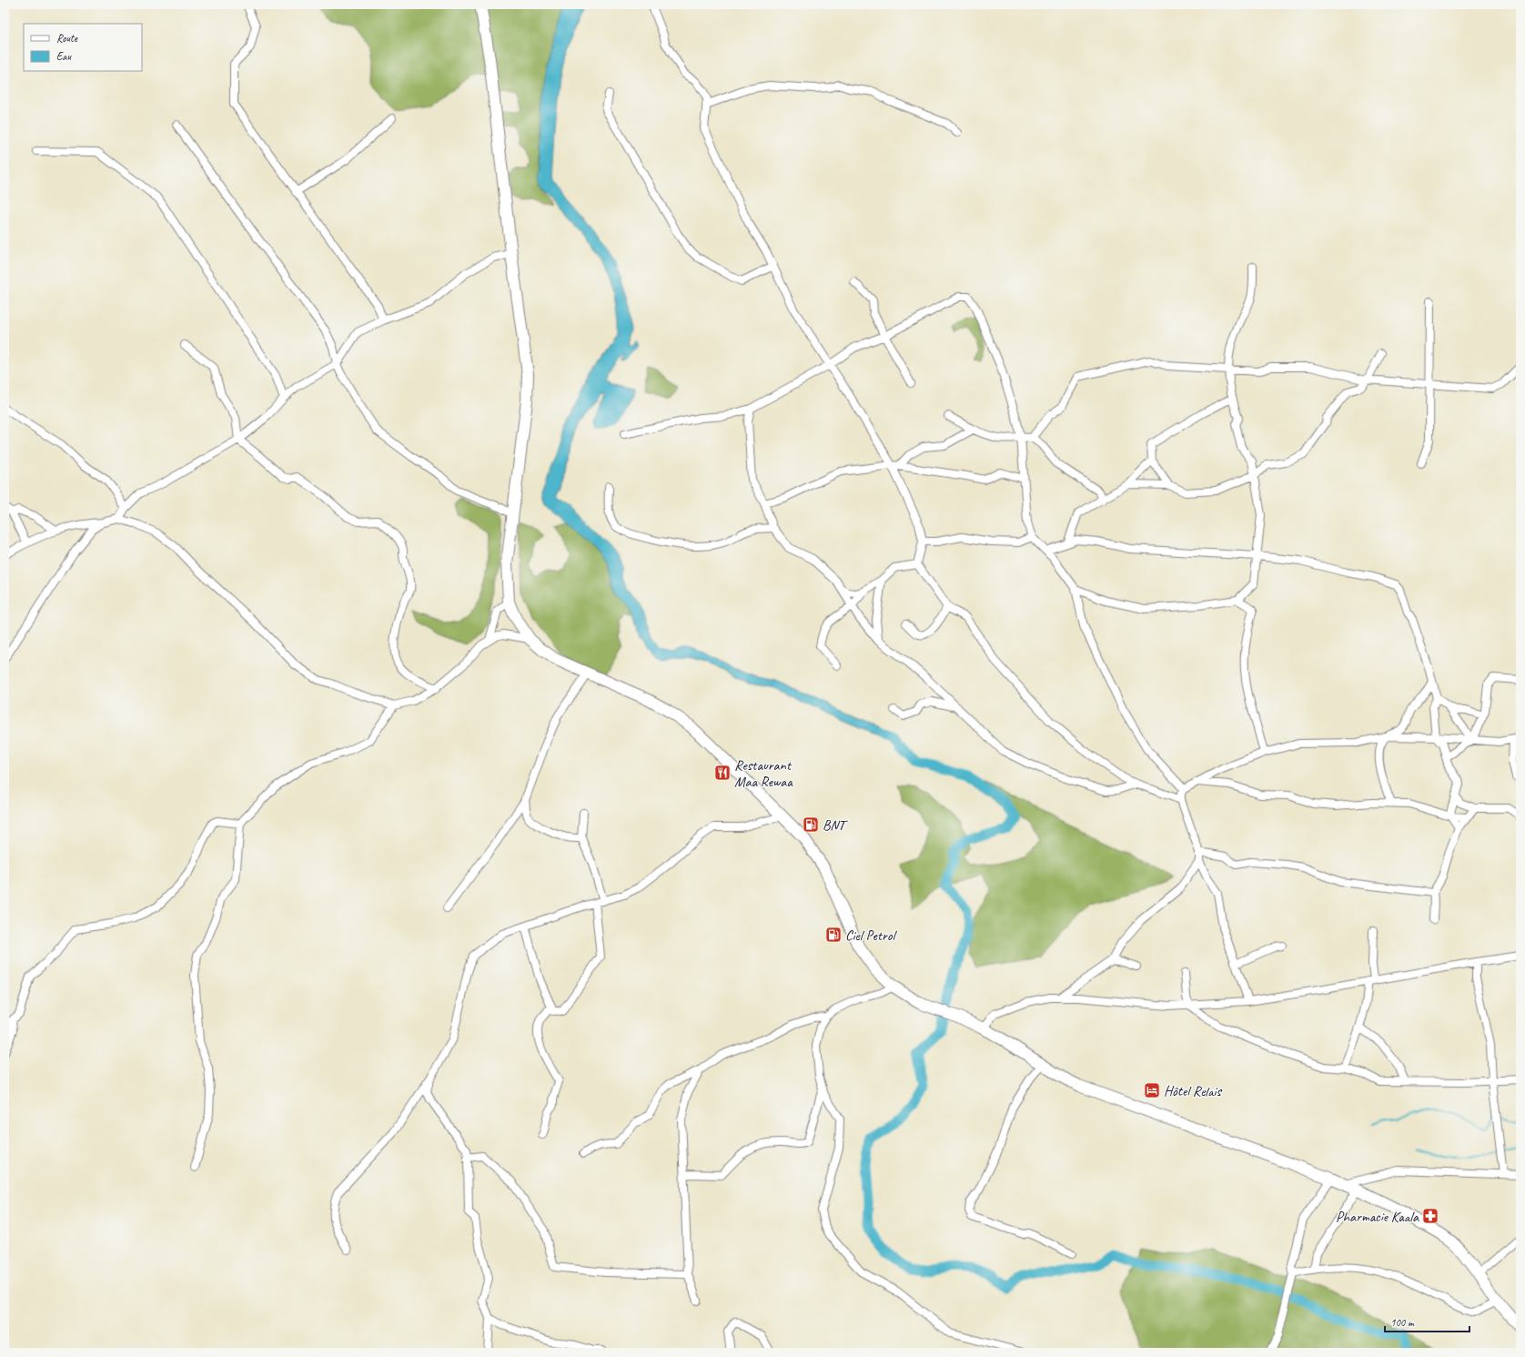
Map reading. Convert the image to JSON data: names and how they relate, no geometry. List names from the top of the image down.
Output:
{
  "places": {
    "restaurant": ["Restaurant Maa Rewaa"],
    "fuel station": ["BNT", "Ciel Petrol"],
    "hotel": ["Hôtel Relais"],
    "pharmacy": ["Pharmacie Kaala"]
  },
  "legend": ["Route", "Eau"],
  "scale_bar": "100 m"
}
